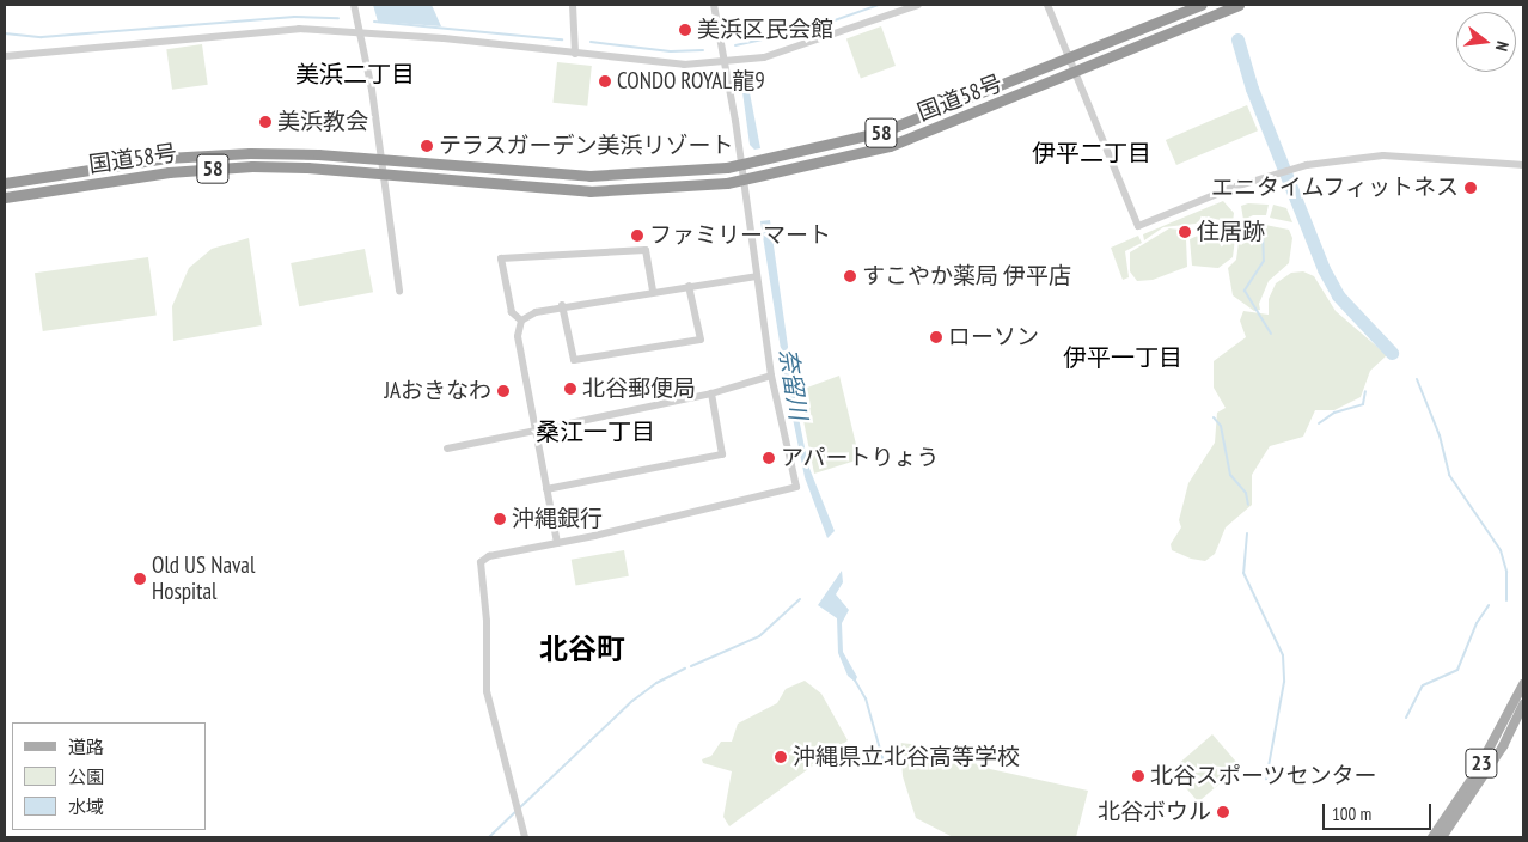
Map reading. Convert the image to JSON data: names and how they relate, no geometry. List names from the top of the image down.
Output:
{
  "streets": {
    "highway": ["国道58号", "58"],
    "main road": ["23"]
  },
  "districts": [
    "美浜二丁目",
    "伊平二丁目",
    "伊平一丁目",
    "桑江一丁目",
    "北谷町"
  ],
  "water": ["奈留川"],
  "places": [
    "美浜区民会館",
    "CONDO ROYAL龍9",
    "美浜教会",
    "テラスガーデン美浜リゾート",
    "エニタイムフィットネス",
    "住居跡",
    "ファミリーマート",
    "すこやか薬局 伊平店",
    "ローソン",
    "北谷郵便局",
    "JAおきなわ",
    "アパートりょう",
    "沖縄銀行",
    "Old US Naval Hospital",
    "沖縄県立北谷高等学校",
    "北谷スポーツセンター",
    "北谷ボウル"
  ],
  "legend": ["道路", "公園", "水域"],
  "scale_bar": "100 m",
  "north": "right"
}
